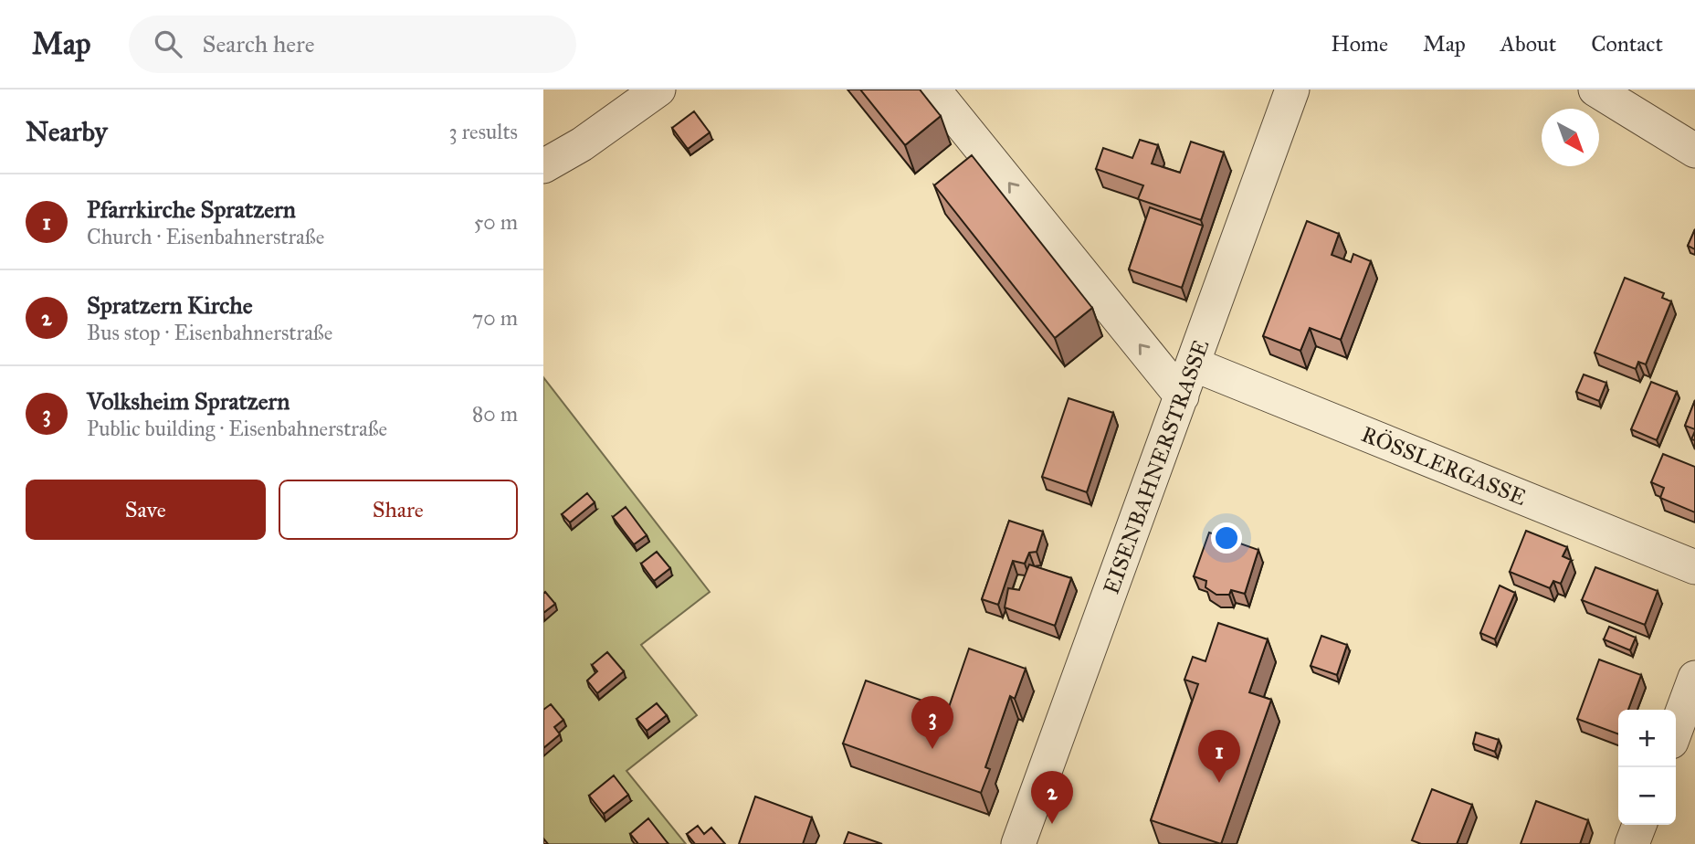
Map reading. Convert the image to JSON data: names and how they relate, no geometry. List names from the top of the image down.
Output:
{
  "streets": {
    "street": ["RÖSSLERGASSE", "EISENBAHNERSTRASSE"]
  },
  "crossings": [
    ["RÖSSLERGASSE", "EISENBAHNERSTRASSE"]
  ],
  "north": "bottom right",
  "page": {
    "header": "Map",
    "search": "Search here",
    "nav": [
      "Home",
      "Map",
      "About",
      "Contact"
    ],
    "heading": ["Nearby", "3 results"],
    "list": [
      {
        "mark": "1",
        "name": "Pfarrkirche Spratzern",
        "note": "Church · Eisenbahnerstraße",
        "value": "50 m"
      },
      {
        "mark": "2",
        "name": "Spratzern Kirche",
        "note": "Bus stop · Eisenbahnerstraße",
        "value": "70 m"
      },
      {
        "mark": "3",
        "name": "Volksheim Spratzern",
        "note": "Public building · Eisenbahnerstraße",
        "value": "80 m"
      }
    ],
    "buttons": ["Save", "Share"],
    "pins": ["3", "1", "2"],
    "map_buttons": ["+", "−"]
  }
}
